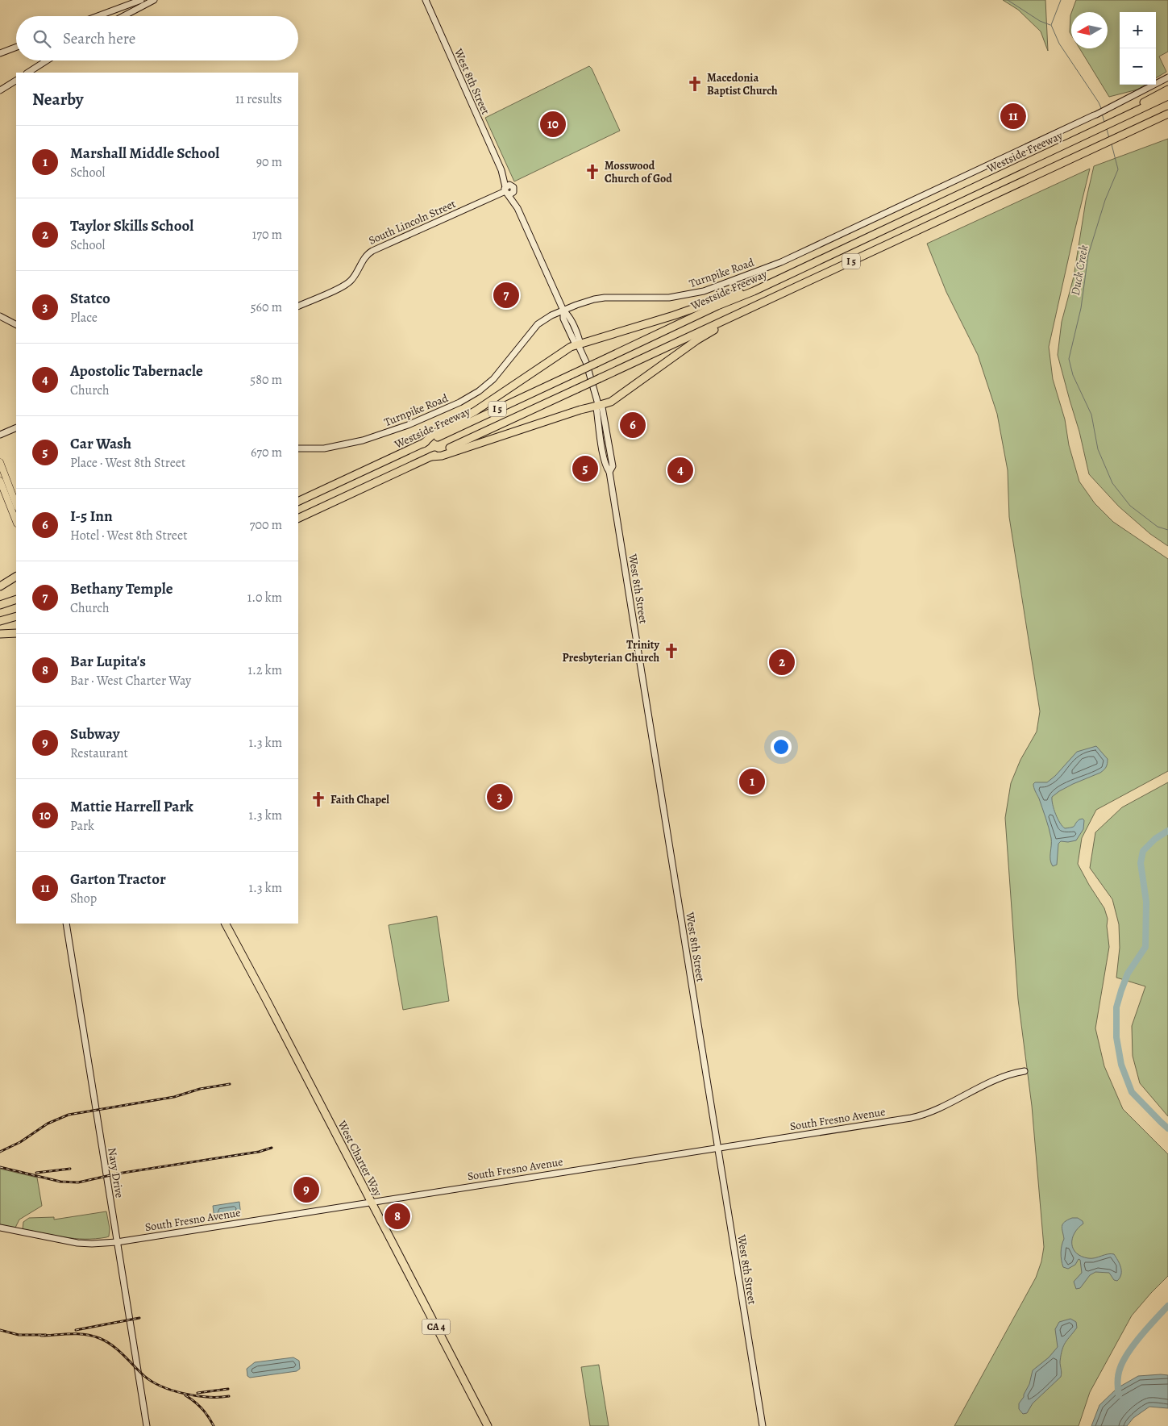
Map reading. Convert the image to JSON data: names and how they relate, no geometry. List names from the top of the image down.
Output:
{
  "streets": {
    "highway": [
      "Westside Freeway",
      "I 5",
      "West Charter Way",
      "CA 4"
    ],
    "street": [
      "West 8th Street",
      "South Lincoln Street",
      "Turnpike Road",
      "South Fresno Avenue",
      "Navy Drive"
    ]
  },
  "crossings": [
    ["West 8th Street", "South Lincoln Street"],
    ["West 8th Street", "Turnpike Road"],
    ["West 8th Street", "South Fresno Avenue"],
    ["South Fresno Avenue", "West Charter Way"],
    ["South Fresno Avenue", "Navy Drive"]
  ],
  "water": ["Duck Creek"],
  "places": {
    "church": [
      "Macedonia Baptist Church",
      "Mosswood Church of God",
      "Trinity Presbyterian Church",
      "Faith Chapel"
    ]
  },
  "north": "left",
  "page": {
    "map_buttons": ["+", "−"],
    "search": "Search here",
    "heading": ["Nearby", "11 results"],
    "pins": [
      "11",
      "10",
      "7",
      "6",
      "5",
      "4",
      "2",
      "1",
      "3",
      "9",
      "8"
    ],
    "list": [
      {
        "mark": "1",
        "name": "Marshall Middle School",
        "note": "School",
        "value": "90 m"
      },
      {
        "mark": "2",
        "name": "Taylor Skills School",
        "note": "School",
        "value": "170 m"
      },
      {
        "mark": "3",
        "name": "Statco",
        "note": "Place",
        "value": "560 m"
      },
      {
        "mark": "4",
        "name": "Apostolic Tabernacle",
        "note": "Church",
        "value": "580 m"
      },
      {
        "mark": "5",
        "name": "Car Wash",
        "note": "Place · West 8th Street",
        "value": "670 m"
      },
      {
        "mark": "6",
        "name": "I-5 Inn",
        "note": "Hotel · West 8th Street",
        "value": "700 m"
      },
      {
        "mark": "7",
        "name": "Bethany Temple",
        "note": "Church",
        "value": "1.0 km"
      },
      {
        "mark": "8",
        "name": "Bar Lupita's",
        "note": "Bar · West Charter Way",
        "value": "1.2 km"
      },
      {
        "mark": "9",
        "name": "Subway",
        "note": "Restaurant",
        "value": "1.3 km"
      },
      {
        "mark": "10",
        "name": "Mattie Harrell Park",
        "note": "Park",
        "value": "1.3 km"
      },
      {
        "mark": "11",
        "name": "Garton Tractor",
        "note": "Shop",
        "value": "1.3 km"
      }
    ]
  }
}
